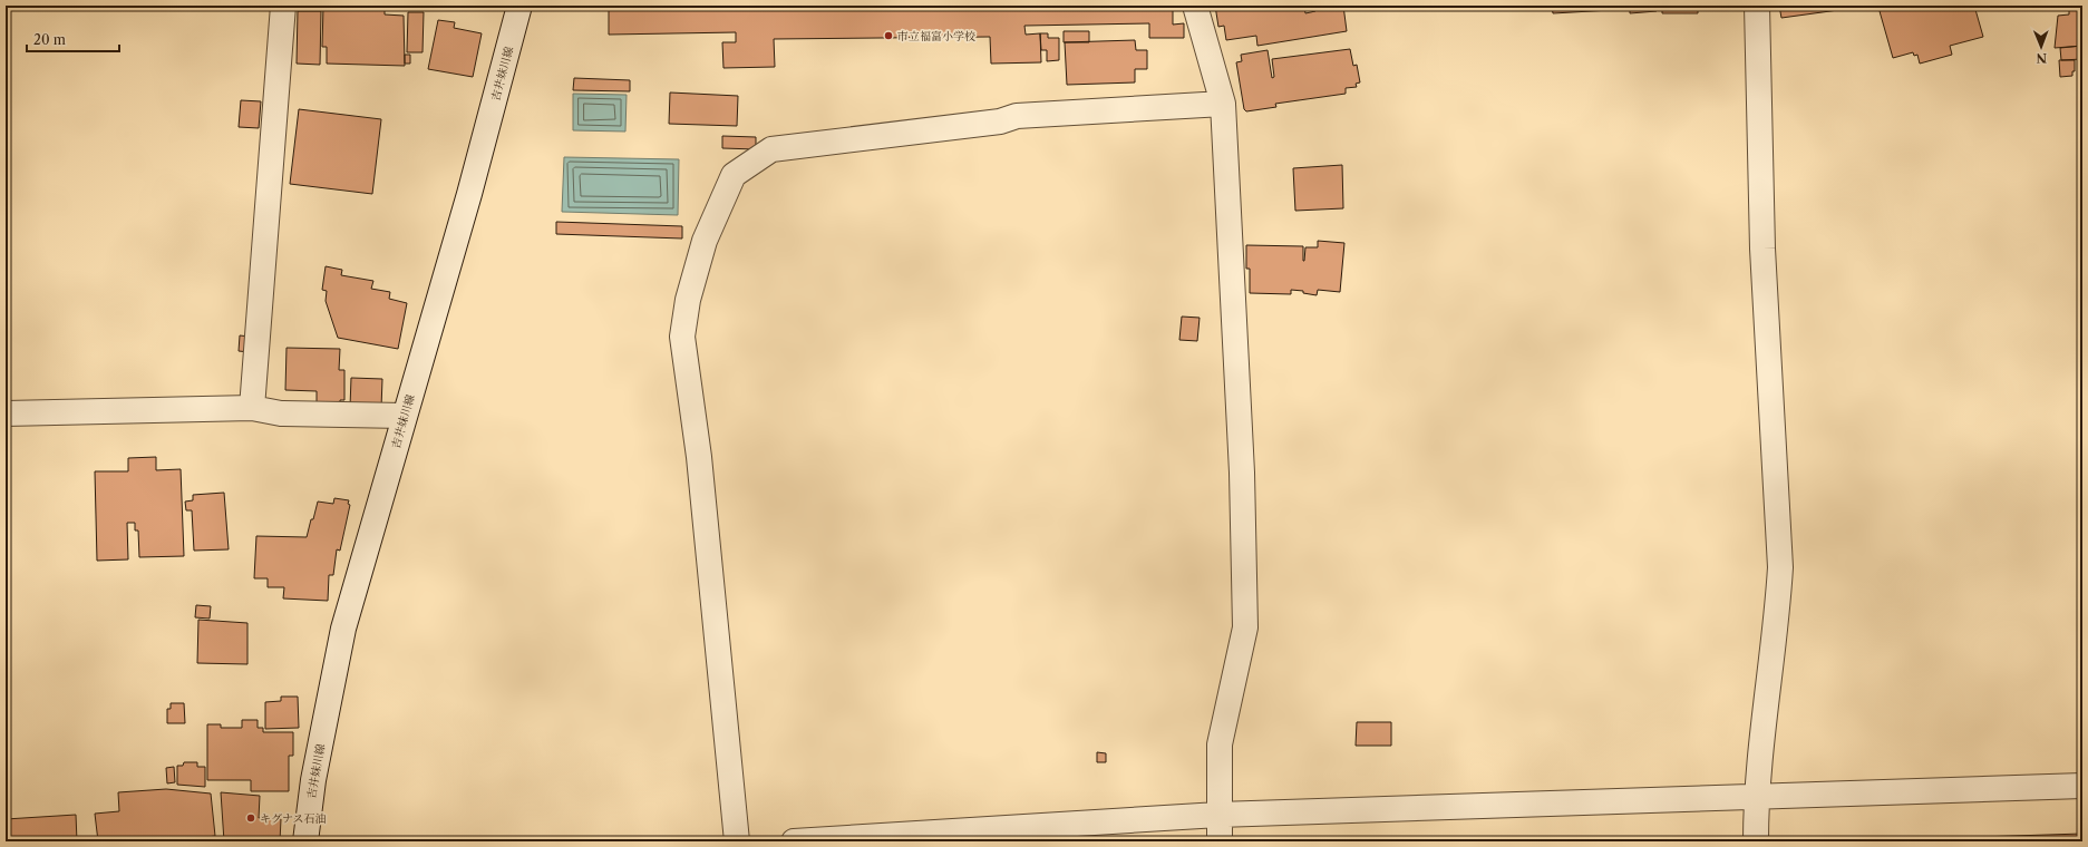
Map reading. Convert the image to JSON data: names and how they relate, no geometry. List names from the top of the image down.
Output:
{
  "streets": {
    "street": ["吉井妹川線"]
  },
  "places": ["市立福富小学校", "キグナス石油"],
  "scale_bar": "20 m",
  "north": "bottom"
}
